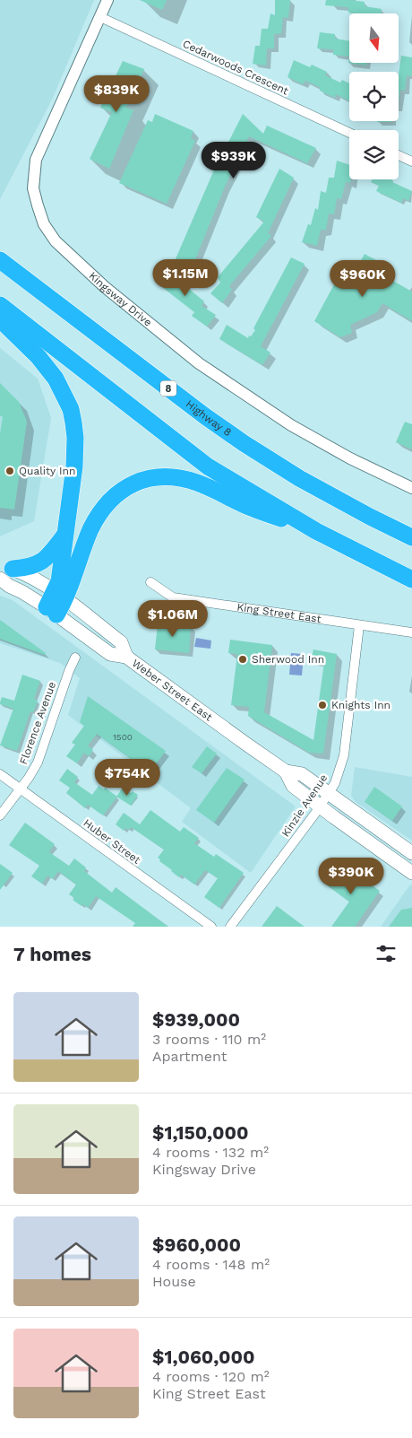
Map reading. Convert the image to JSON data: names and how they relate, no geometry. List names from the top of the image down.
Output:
{
  "streets": {
    "highway": ["8", "Highway 8"],
    "main road": ["Weber Street East"],
    "street": [
      "Cedarwoods Crescent",
      "Kingsway Drive",
      "King Street East",
      "Florence Avenue",
      "Kinzie Avenue",
      "Huber Street"
    ]
  },
  "crossings": [
    ["Cedarwoods Crescent", "Kingsway Drive"],
    ["King Street East", "Kinzie Avenue"],
    ["Weber Street East", "Kinzie Avenue"],
    ["Florence Avenue", "Huber Street"]
  ],
  "places": ["Quality Inn", "Sherwood Inn", "Knights Inn"],
  "house_numbers": ["1500"],
  "north": "bottom",
  "page": {
    "price": [
      "$839K",
      "$939K",
      "$1.15M",
      "$960K",
      "$1.06M",
      "$754K",
      "$390K"
    ],
    "heading": "7 homes",
    "list": [
      {
        "name": "$939,000",
        "note": "3 rooms · 110 m² · Apartment"
      },
      {
        "name": "$1,150,000",
        "note": "4 rooms · 132 m² · Kingsway Drive"
      },
      {
        "name": "$960,000",
        "note": "4 rooms · 148 m² · House"
      },
      {
        "name": "$1,060,000",
        "note": "4 rooms · 120 m² · King Street East"
      }
    ]
  }
}
